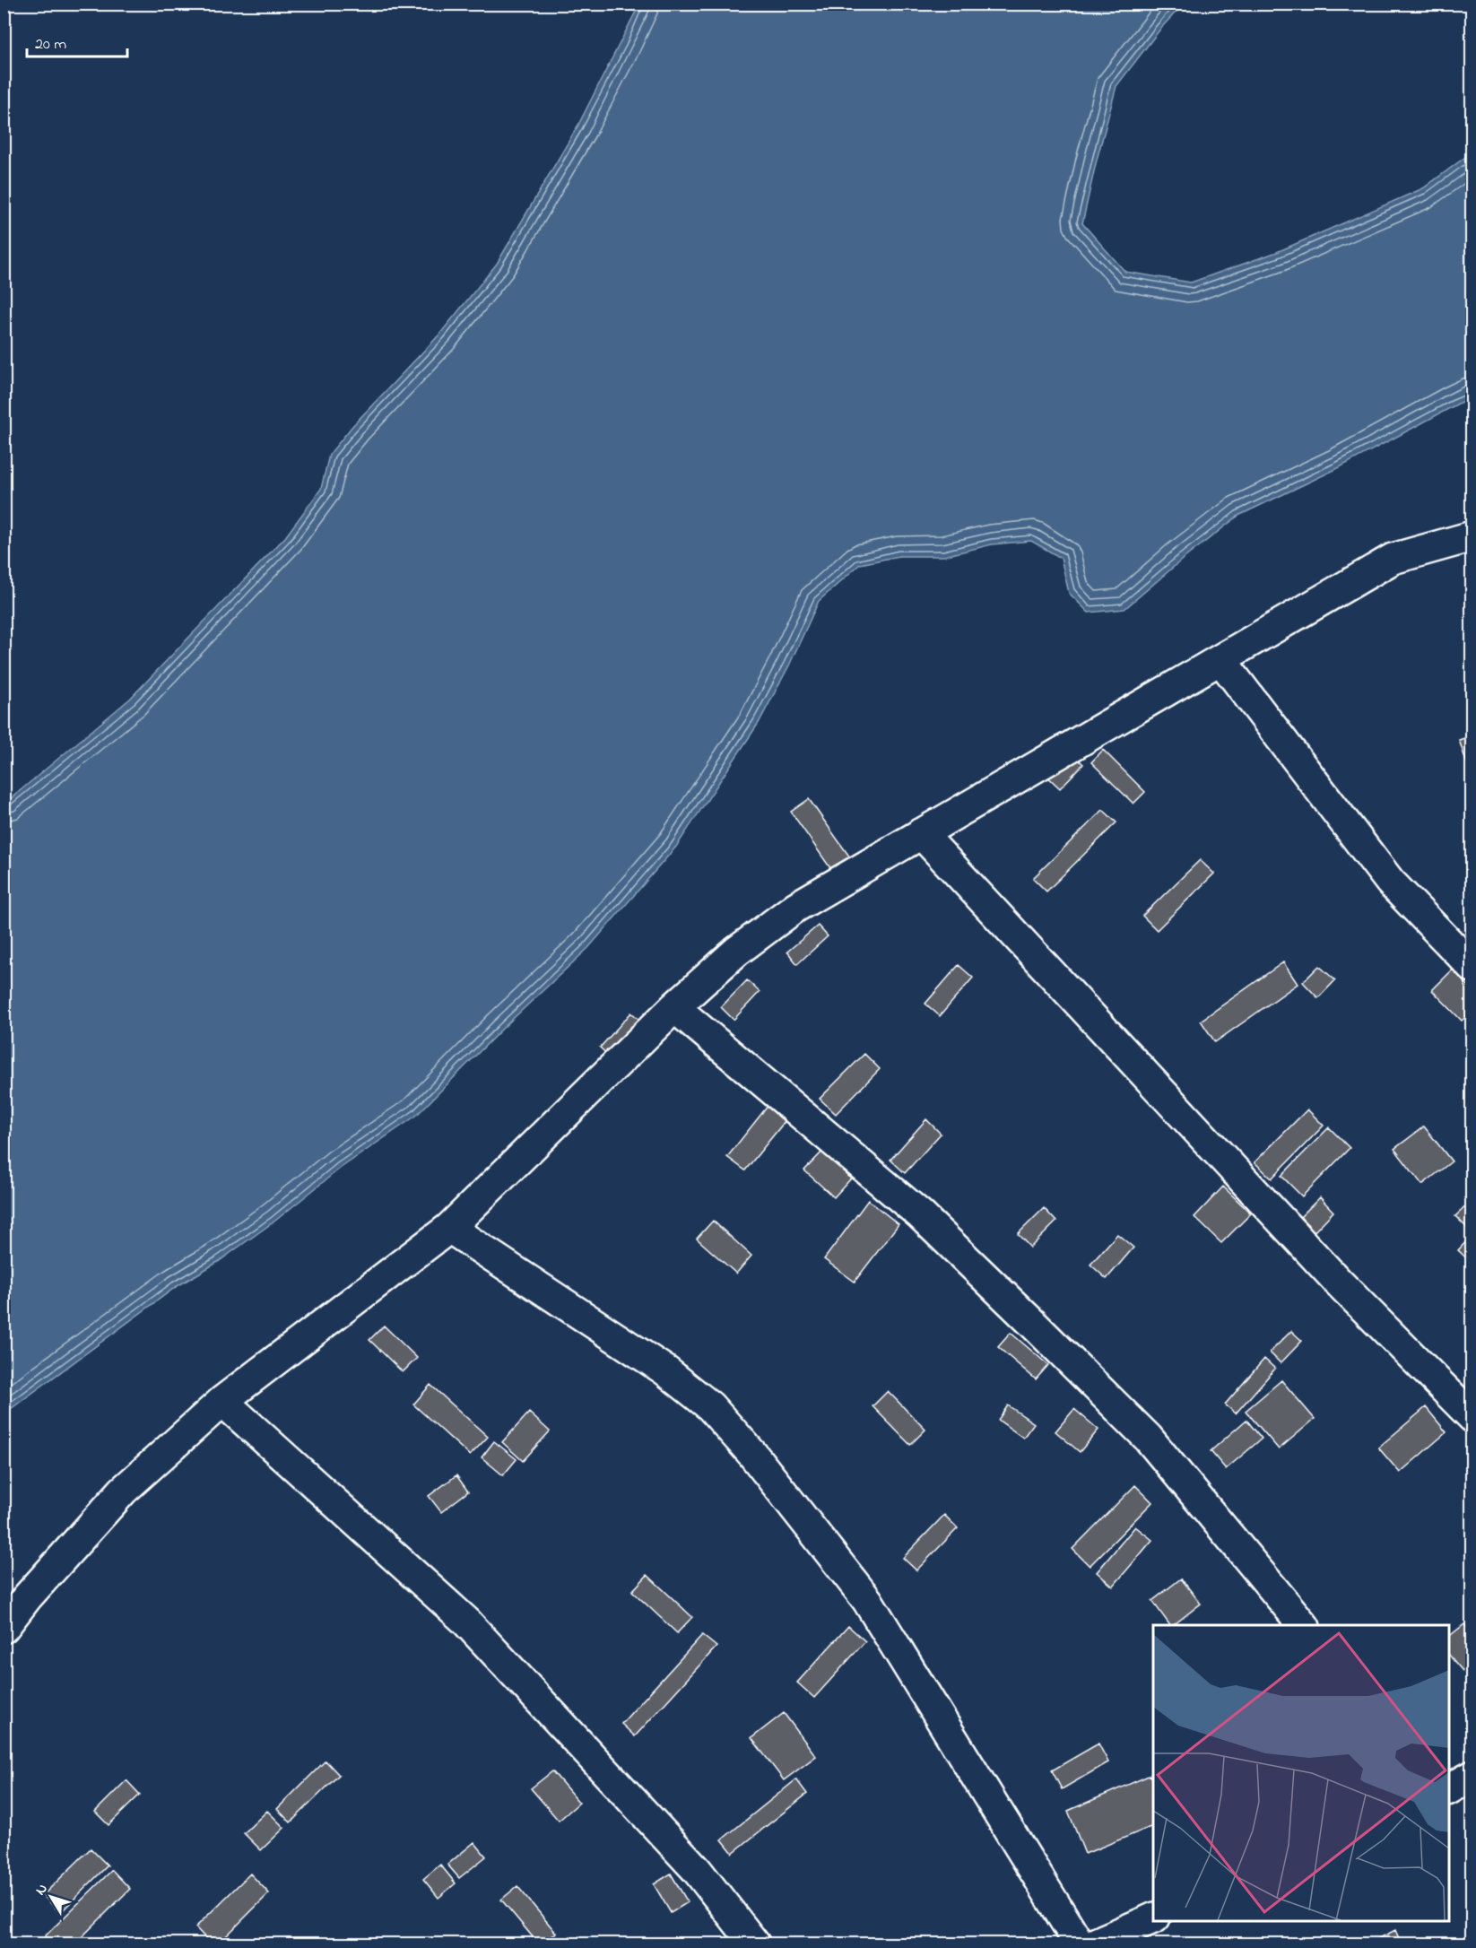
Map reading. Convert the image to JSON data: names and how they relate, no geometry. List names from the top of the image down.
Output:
{
  "scale_bar": "20 m",
  "north": "top left"
}
